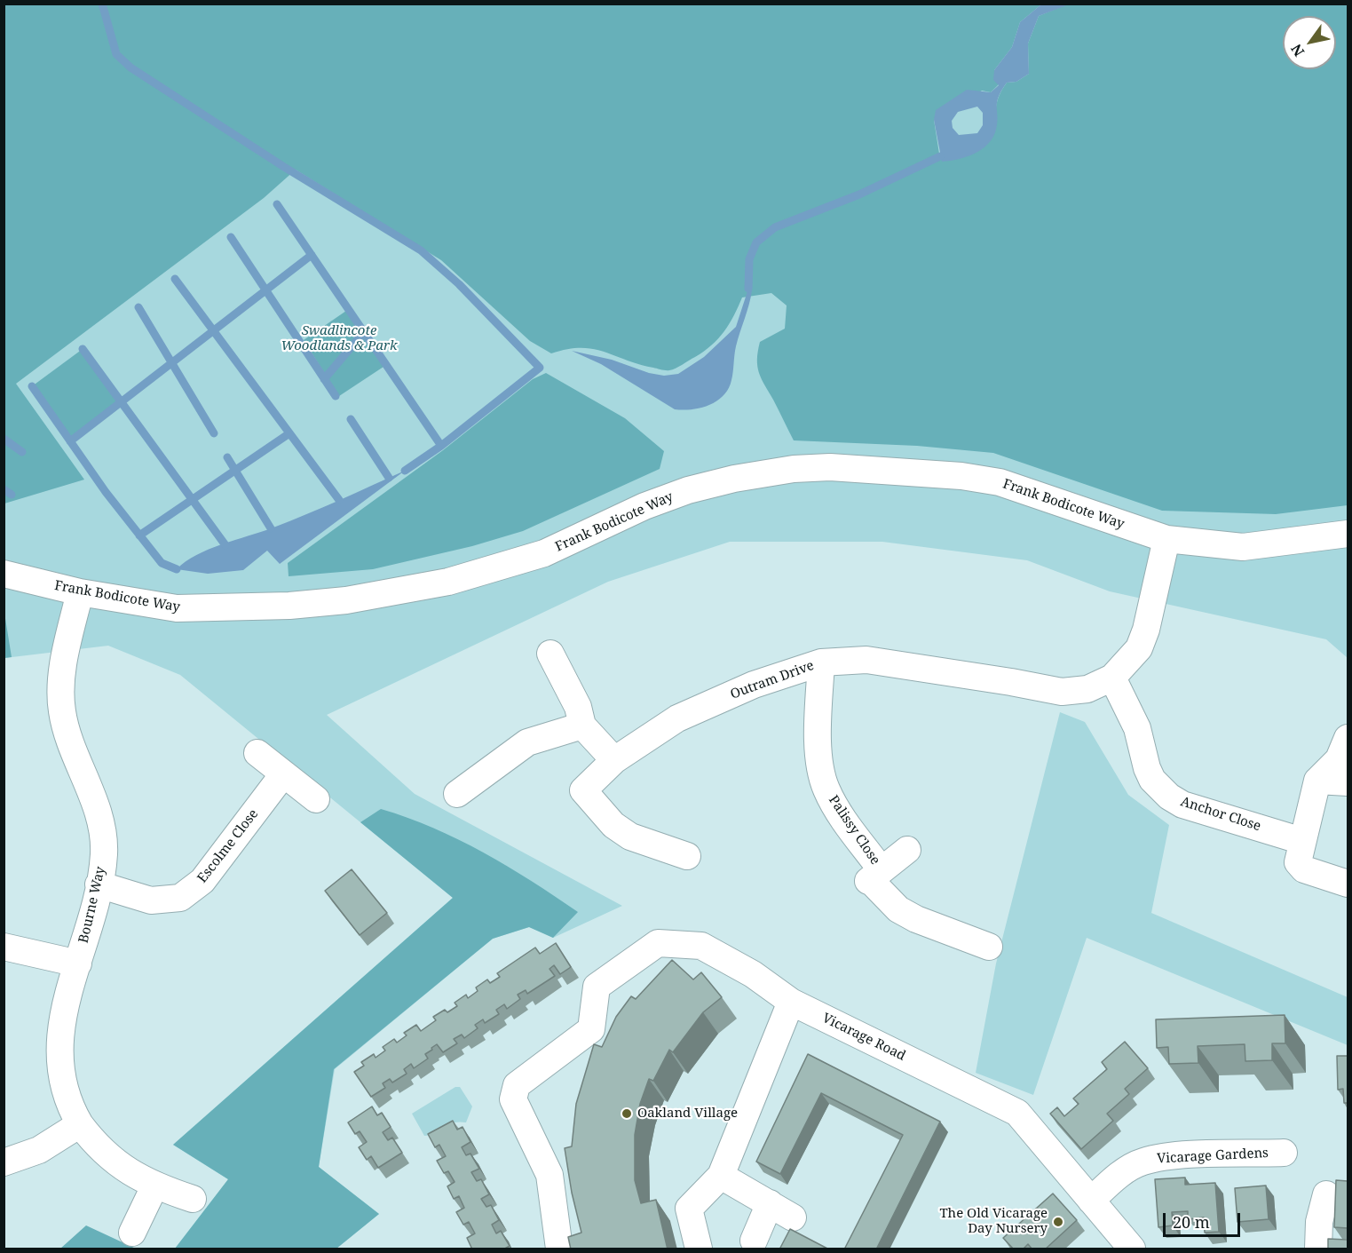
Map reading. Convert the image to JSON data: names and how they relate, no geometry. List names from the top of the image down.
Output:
{
  "streets": {
    "street": [
      "Frank Bodicote Way",
      "Outram Drive",
      "Anchor Close",
      "Palissy Close",
      "Escolme Close",
      "Bourne Way",
      "Vicarage Road",
      "Vicarage Gardens"
    ]
  },
  "crossings": [
    ["Frank Bodicote Way", "Bourne Way"],
    ["Outram Drive", "Anchor Close"],
    ["Outram Drive", "Palissy Close"],
    ["Escolme Close", "Bourne Way"],
    ["Vicarage Road", "Vicarage Gardens"]
  ],
  "parks": ["Swadlincote Woodlands & Park"],
  "places": ["Oakland Village", "The Old Vicarage Day Nursery"],
  "scale_bar": "20 m",
  "north": "bottom left"
}
